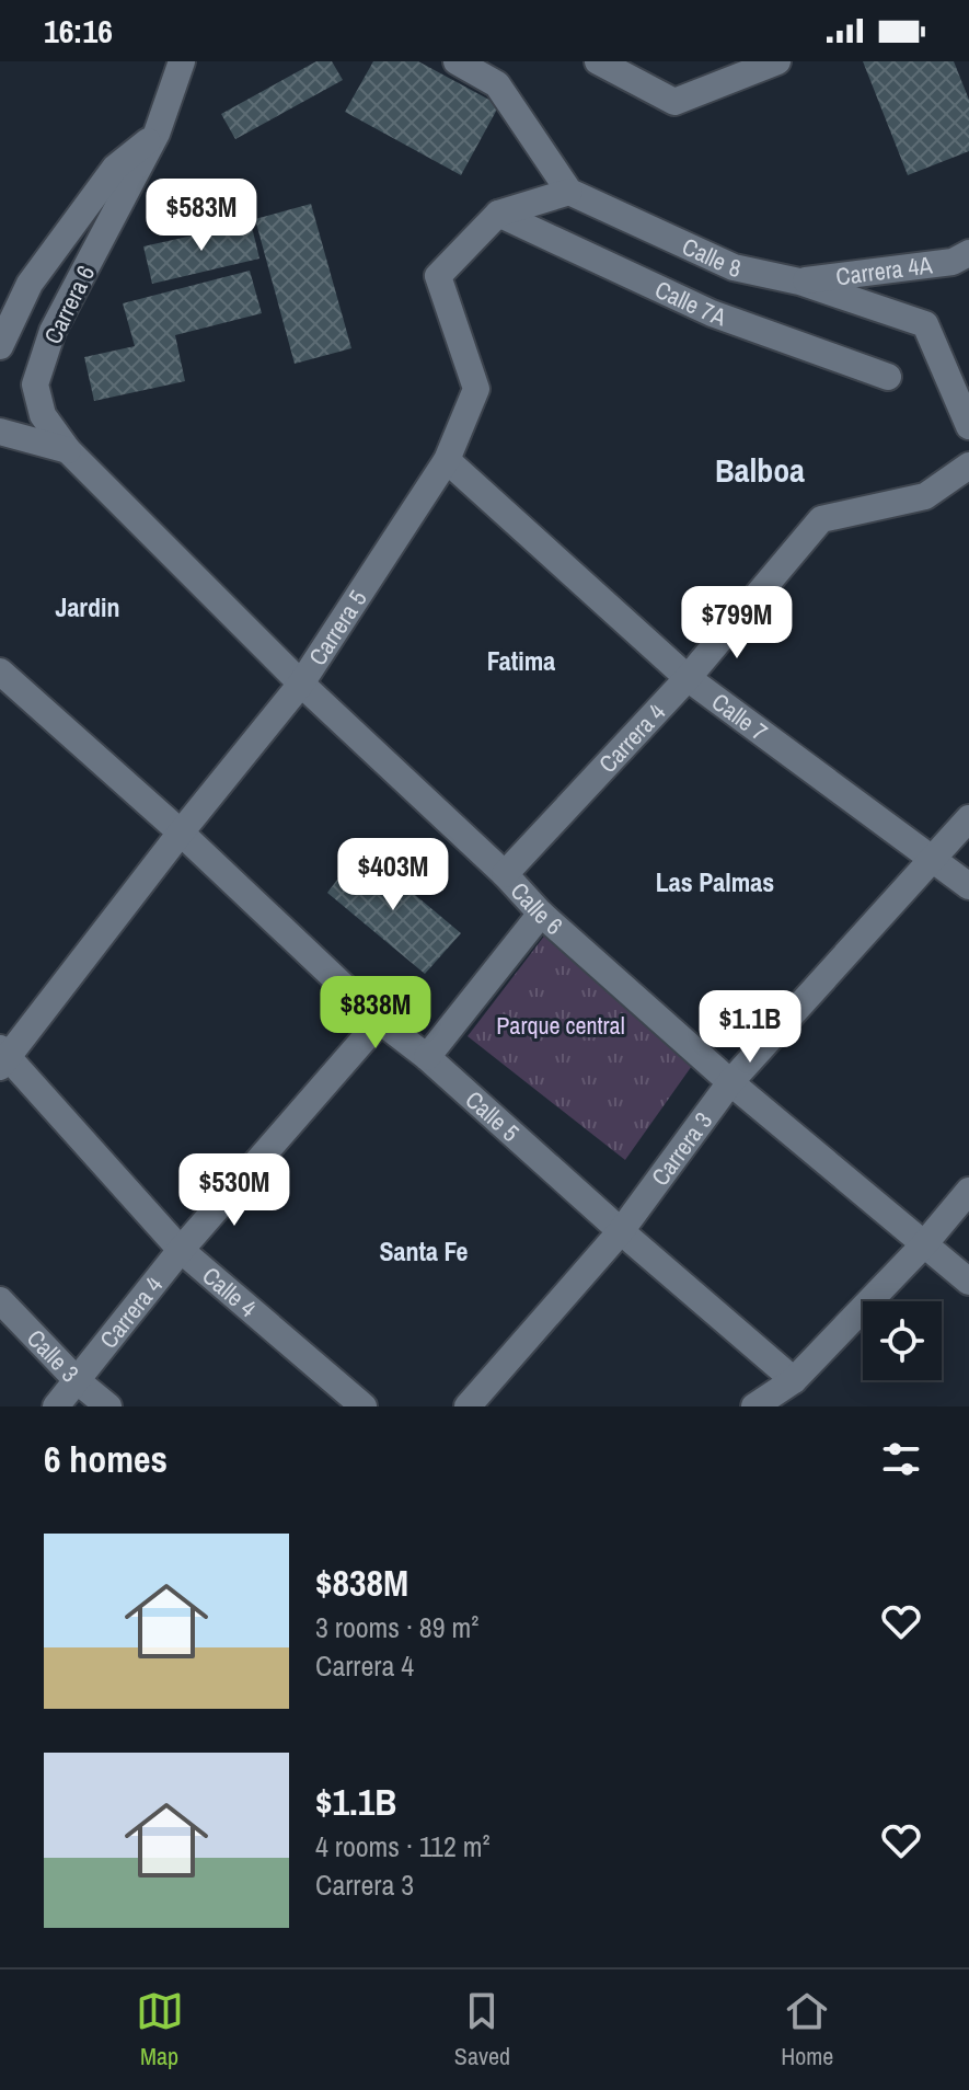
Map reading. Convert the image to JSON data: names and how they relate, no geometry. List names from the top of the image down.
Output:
{
  "streets": {
    "street": [
      "Calle 8",
      "Carrera 4A",
      "Calle 7A",
      "Carrera 6",
      "Carrera 5",
      "Calle 7",
      "Carrera 4",
      "Calle 6",
      "Calle 5",
      "Carrera 3",
      "Calle 4",
      "Calle 3"
    ]
  },
  "crossings": [
    ["Calle 8", "Carrera 4A"],
    ["Calle 8", "Carrera 5"],
    ["Calle 7A", "Carrera 5"],
    ["Carrera 6", "Calle 6"],
    ["Carrera 5", "Calle 7"],
    ["Carrera 5", "Calle 6"],
    ["Carrera 5", "Calle 5"],
    ["Carrera 5", "Calle 4"],
    ["Calle 7", "Carrera 4"],
    ["Calle 7", "Carrera 3"],
    ["Carrera 4", "Calle 6"],
    ["Carrera 4", "Calle 5"],
    ["Carrera 4", "Calle 4"],
    ["Carrera 4", "Calle 3"],
    ["Calle 6", "Carrera 3"],
    ["Calle 5", "Carrera 3"]
  ],
  "districts": [
    "Balboa",
    "Jardin",
    "Fatima",
    "Las Palmas",
    "Santa Fe"
  ],
  "parks": ["Parque central"],
  "page": {
    "status": "16:16",
    "price": [
      "$583M",
      "$799M",
      "$403M",
      "$838M",
      "$1.1B",
      "$530M"
    ],
    "heading": "6 homes",
    "list": [
      {
        "name": "$838M",
        "note": "3 rooms · 89 m² · Carrera 4"
      },
      {
        "name": "$1.1B",
        "note": "4 rooms · 112 m² · Carrera 3"
      }
    ],
    "tabs": ["Map", "Saved", "Home"]
  }
}
